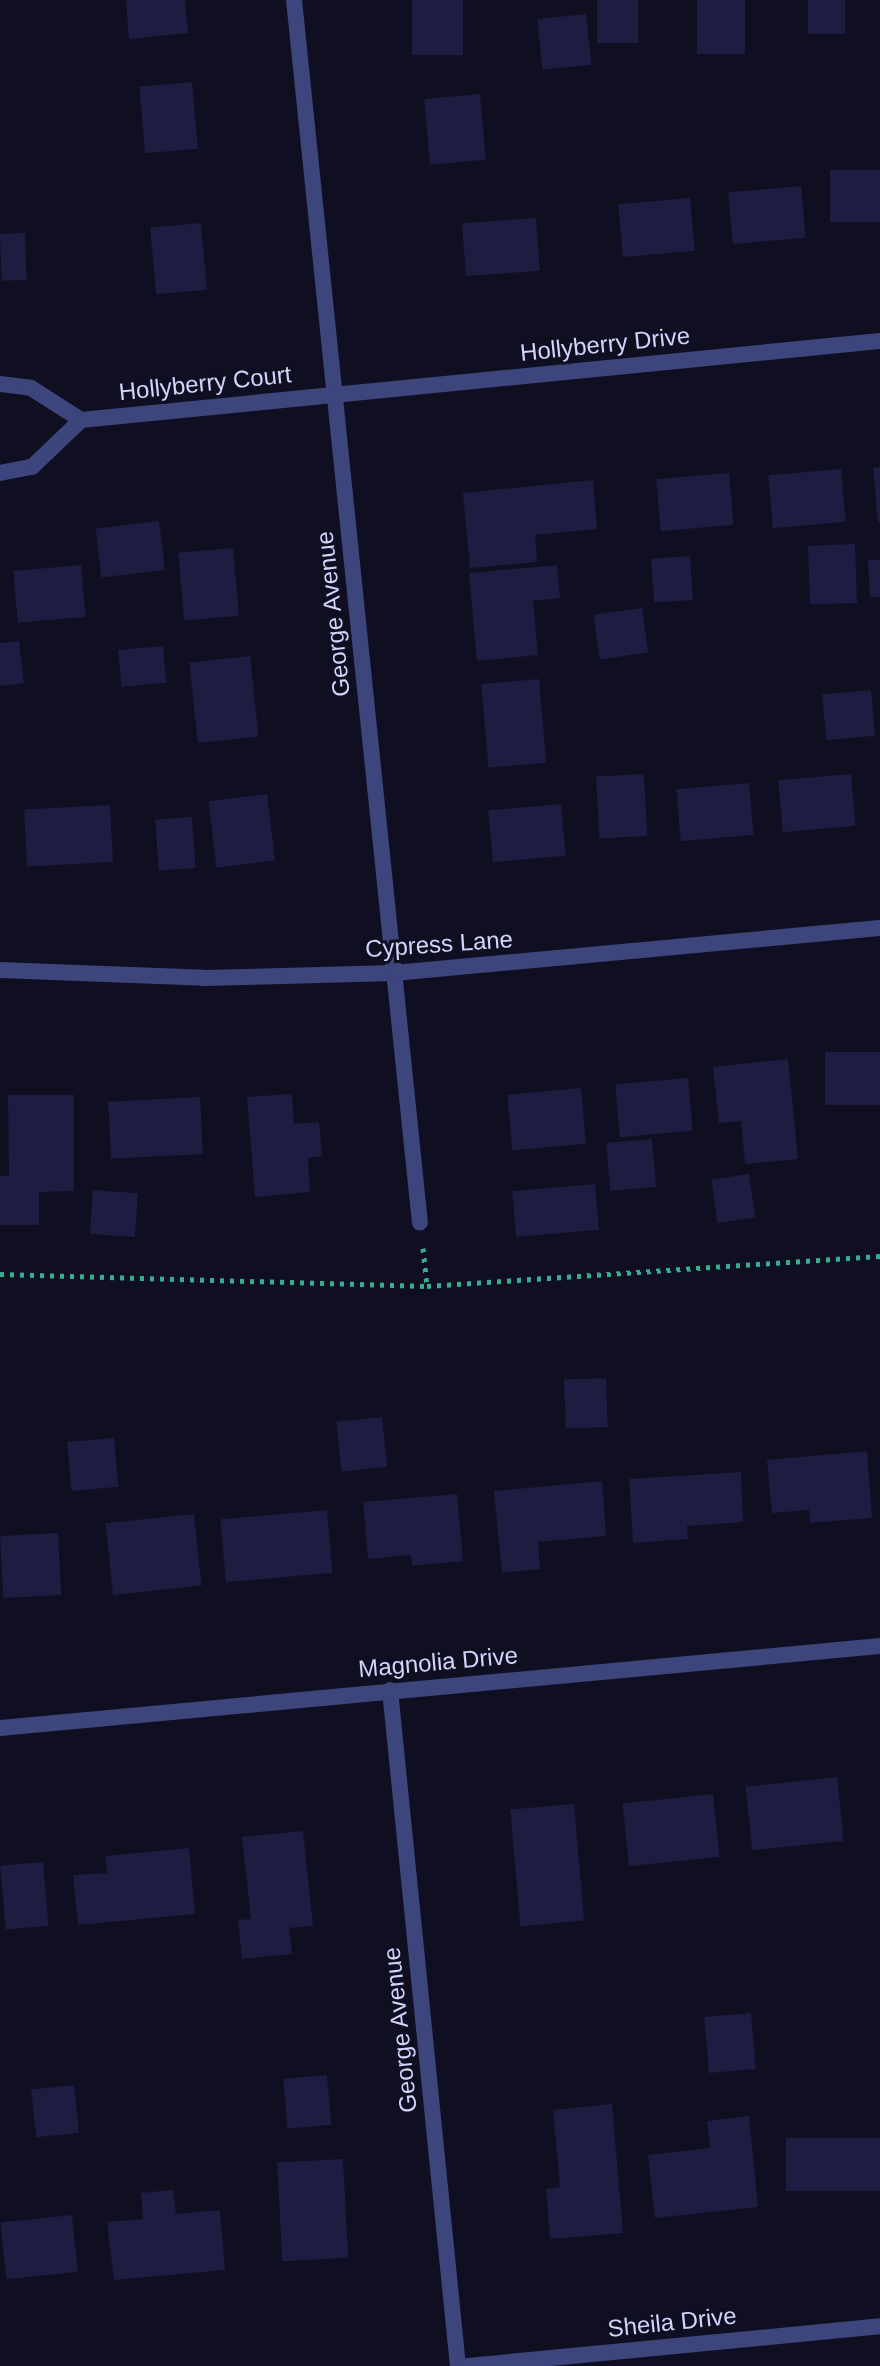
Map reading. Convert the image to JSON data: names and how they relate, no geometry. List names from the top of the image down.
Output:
{
  "streets": {
    "street": [
      "Hollyberry Drive",
      "Hollyberry Court",
      "George Avenue",
      "Cypress Lane",
      "Magnolia Drive",
      "Sheila Drive"
    ]
  },
  "crossings": [
    ["Hollyberry Drive", "Hollyberry Court"],
    ["Hollyberry Drive", "George Avenue"],
    ["Hollyberry Court", "George Avenue"],
    ["George Avenue", "Cypress Lane"],
    ["George Avenue", "Magnolia Drive"]
  ]
}
